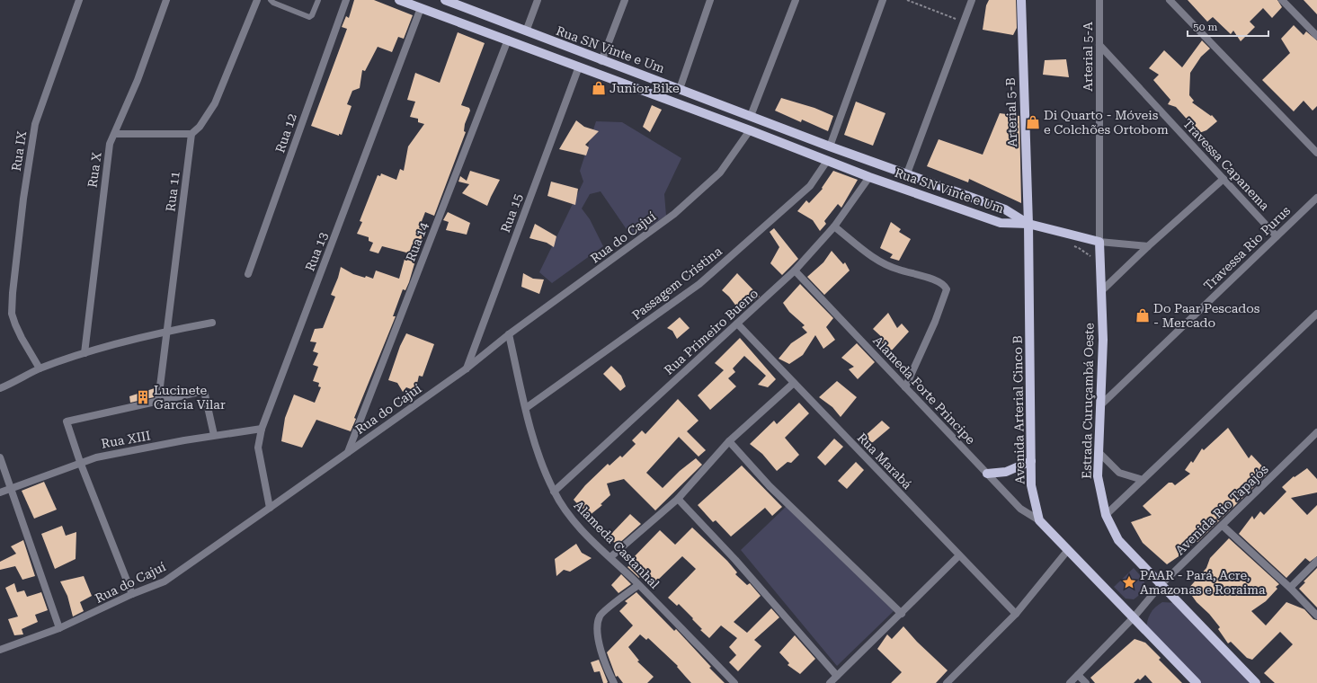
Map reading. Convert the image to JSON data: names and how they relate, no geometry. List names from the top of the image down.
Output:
{
  "streets": {
    "main road": [
      "Rua SN Vinte e Um",
      "Arterial 5-B",
      "Estrada Curuçambá Oeste",
      "Avenida Arterial Cinco B"
    ],
    "street": [
      "Arterial 5-A",
      "Rua 12",
      "Rua IX",
      "Travessa Capanema",
      "Rua X",
      "Rua 11",
      "Rua 15",
      "Rua do Cajuí",
      "Rua 14",
      "Travessa Rio Purus",
      "Rua 13",
      "Passagem Cristina",
      "Rua Primeiro Bueno",
      "Alameda Forte Principe",
      "Rua XIII",
      "Rua Marabá",
      "Avenida Rio Tapajós",
      "Alameda Castanhal"
    ]
  },
  "crossings": [
    ["Rua SN Vinte e Um", "Arterial 5-B"],
    ["Rua SN Vinte e Um", "Rua 15"],
    ["Rua SN Vinte e Um", "Rua do Cajuí"],
    ["Rua SN Vinte e Um", "Rua 14"],
    ["Rua SN Vinte e Um", "Rua 13"],
    ["Rua SN Vinte e Um", "Passagem Cristina"],
    ["Rua SN Vinte e Um", "Rua Primeiro Bueno"],
    ["Rua SN Vinte e Um", "Avenida Arterial Cinco B"],
    ["Arterial 5-A", "Travessa Capanema"],
    ["Arterial 5-A", "Estrada Curuçambá Oeste"],
    ["Arterial 5-B", "Avenida Arterial Cinco B"],
    ["Travessa Capanema", "Travessa Rio Purus"],
    ["Rua 15", "Rua do Cajuí"],
    ["Rua do Cajuí", "Rua 14"],
    ["Rua do Cajuí", "Rua 13"],
    ["Rua do Cajuí", "Alameda Castanhal"],
    ["Travessa Rio Purus", "Estrada Curuçambá Oeste"],
    ["Rua 13", "Rua XIII"],
    ["Passagem Cristina", "Alameda Castanhal"],
    ["Rua Primeiro Bueno", "Alameda Forte Principe"],
    ["Rua Primeiro Bueno", "Rua Marabá"],
    ["Rua Primeiro Bueno", "Alameda Castanhal"],
    ["Alameda Forte Principe", "Avenida Arterial Cinco B"],
    ["Estrada Curuçambá Oeste", "Avenida Rio Tapajós"]
  ],
  "places": {
    "shop": ["Junior Bike", "Di Quarto - Móveis e Colchões Ortobom", "Do Paar Pescados - Mercado"],
    "building": ["Lucinete Garcia Vilar"],
    "place": ["PAAR - Pará, Acre, Amazonas e Roraima"]
  },
  "scale_bar": "50 m"
}
